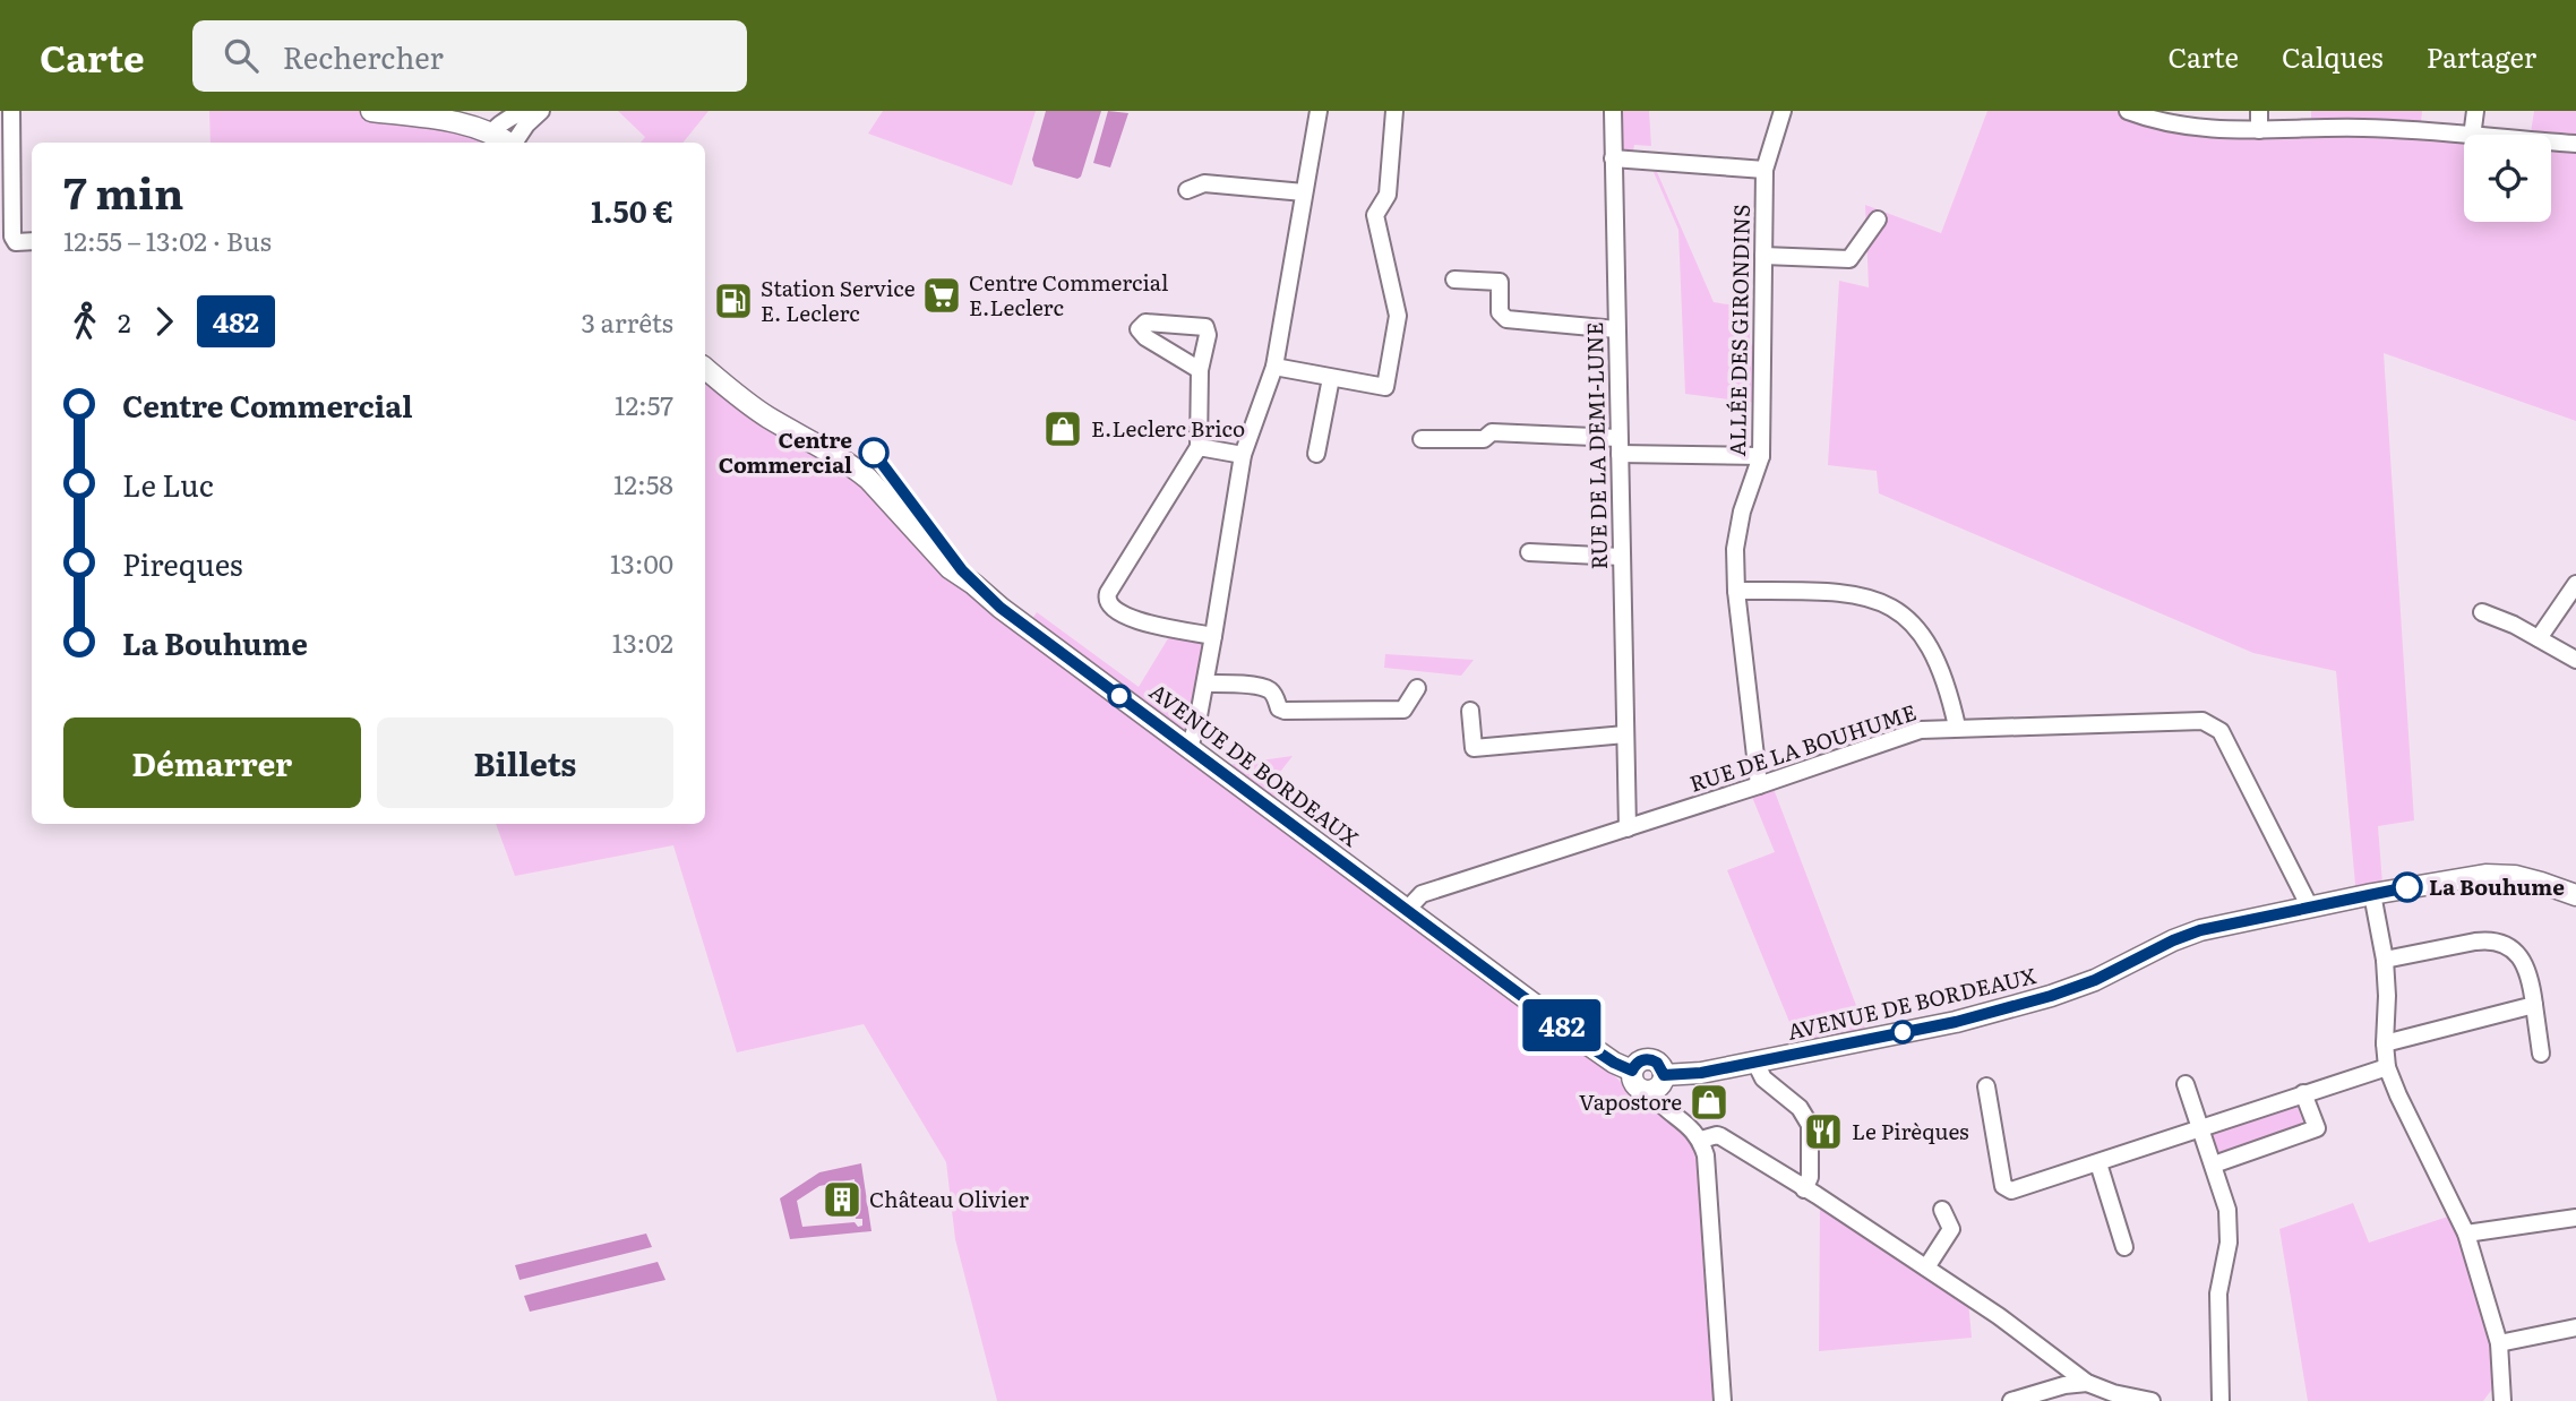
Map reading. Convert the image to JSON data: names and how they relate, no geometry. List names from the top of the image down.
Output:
{
  "streets": {
    "main road": ["AVENUE DE BORDEAUX"],
    "street": ["ALLÉE DES GIRONDINS", "RUE DE LA DEMI-LUNE", "RUE DE LA BOUHUME"]
  },
  "crossings": [
    ["ALLÉE DES GIRONDINS", "RUE DE LA BOUHUME"],
    ["RUE DE LA DEMI-LUNE", "RUE DE LA BOUHUME"],
    ["RUE DE LA BOUHUME", "AVENUE DE BORDEAUX"]
  ],
  "places": {
    "supermarket": ["Centre Commercial E.Leclerc"],
    "fuel station": ["Station Service E. Leclerc"],
    "shop": ["E.Leclerc Brico", "Vapostore"],
    "other": ["Centre Commercial", "La Bouhume"],
    "restaurant": ["Le Pirèques"],
    "building": ["Château Olivier"]
  },
  "lines": ["bus line 482"],
  "page": {
    "header": "Carte",
    "search": "Rechercher",
    "nav": ["Carte", "Calques", "Partager"],
    "on_map": "482",
    "heading": ["7 min", "12:55 – 13:02 · Bus", "1.50 €"],
    "legs": ["2", "482", "3 arrêts"],
    "list": [
      {
        "name": "Centre Commercial",
        "value": "12:57"
      },
      {
        "name": "Le Luc",
        "value": "12:58"
      },
      {
        "name": "Pireques",
        "value": "13:00"
      },
      {
        "name": "La Bouhume",
        "value": "13:02"
      }
    ],
    "buttons": ["Démarrer", "Billets"]
  }
}
